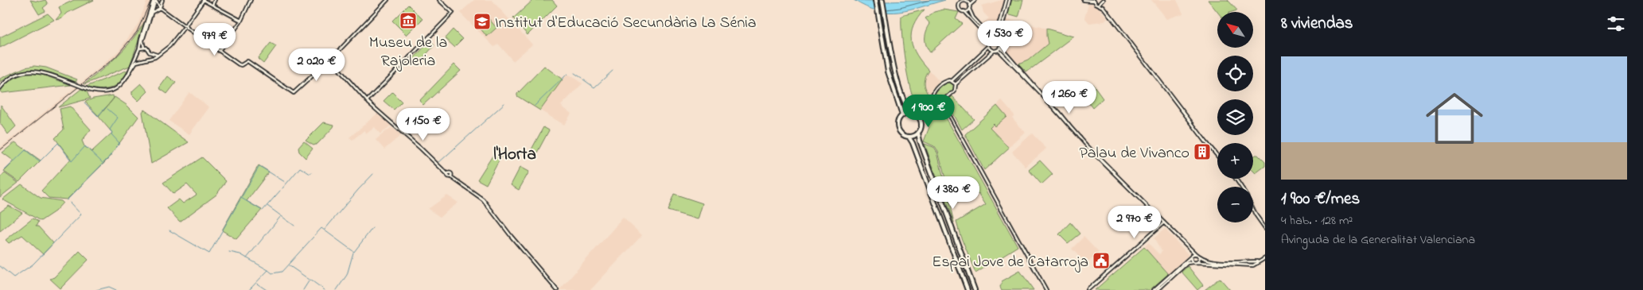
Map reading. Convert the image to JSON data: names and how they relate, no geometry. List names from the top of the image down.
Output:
{
  "districts": ["l'Horta"],
  "places": {
    "museum": ["Museu de la Rajoleria"],
    "school or university": ["Institut d'Educació Secundària La Sénia"],
    "building": ["Palau de Vivanco"],
    "public building": ["Espai Jove de Catarroja"]
  },
  "north": "top left",
  "page": {
    "heading": "8 viviendas",
    "map_buttons": ["+", "−"],
    "price": [
      "1 530 €",
      "979 €",
      "2 020 €",
      "1 260 €",
      "1 900 €",
      "1 150 €",
      "1 380 €",
      "2 970 €"
    ],
    "list": [
      {
        "name": "1 900 €/mes",
        "note": "4 hab. · 128 m² · Avinguda de la Generalitat Valenciana"
      }
    ]
  }
}
